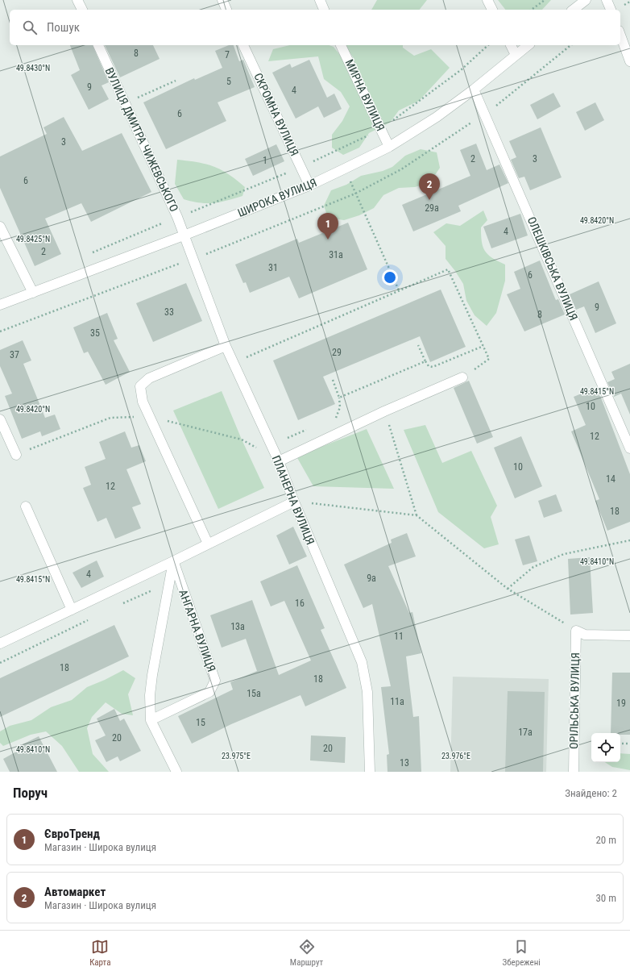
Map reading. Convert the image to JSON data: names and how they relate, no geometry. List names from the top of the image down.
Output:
{
  "streets": {
    "street": [
      "МИРНА ВУЛИЦЯ",
      "СКРОМНА ВУЛИЦЯ",
      "ВУЛИЦЯ ДМИТРА ЧИЖЕВСЬКОГО",
      "ШИРОКА ВУЛИЦЯ",
      "ОЛЕШКІВСЬКА ВУЛИЦЯ",
      "ПЛАНЕРНА ВУЛИЦЯ",
      "АНГАРНА ВУЛИЦЯ",
      "ОРІЛЬСЬКА ВУЛИЦЯ"
    ]
  },
  "crossings": [
    ["МИРНА ВУЛИЦЯ", "ШИРОКА ВУЛИЦЯ"],
    ["СКРОМНА ВУЛИЦЯ", "ШИРОКА ВУЛИЦЯ"],
    ["ВУЛИЦЯ ДМИТРА ЧИЖЕВСЬКОГО", "ШИРОКА ВУЛИЦЯ"],
    ["ВУЛИЦЯ ДМИТРА ЧИЖЕВСЬКОГО", "ПЛАНЕРНА ВУЛИЦЯ"],
    ["ШИРОКА ВУЛИЦЯ", "ОЛЕШКІВСЬКА ВУЛИЦЯ"],
    ["ШИРОКА ВУЛИЦЯ", "ПЛАНЕРНА ВУЛИЦЯ"]
  ],
  "house_numbers": [
    "8",
    "7",
    "5",
    "9",
    "4",
    "6",
    "3",
    "2",
    "3",
    "1",
    "6",
    "29а",
    "4",
    "2",
    "31а",
    "31",
    "6",
    "9",
    "33",
    "8",
    "35",
    "29",
    "37",
    "10",
    "12",
    "10",
    "14",
    "12",
    "18",
    "4",
    "9а",
    "16",
    "13а",
    "11",
    "18",
    "18",
    "15а",
    "11а",
    "19",
    "15",
    "17а",
    "20",
    "20",
    "13"
  ],
  "page": {
    "search": "Пошук",
    "pins": ["2", "1"],
    "heading": ["Поруч", "Знайдено: 2"],
    "list": [
      {
        "mark": "1",
        "name": "ЄвроТренд",
        "note": "Магазин · Широка вулиця",
        "value": "20 m"
      },
      {
        "mark": "2",
        "name": "Автомаркет",
        "note": "Магазин · Широка вулиця",
        "value": "30 m"
      }
    ],
    "nav": ["Карта", "Маршрут", "Збережені"]
  },
  "coordinates": [
    "49.8430°N",
    "49.8420°N",
    "49.8425°N",
    "49.8415°N",
    "49.8410°N",
    "23.975°E",
    "23.976°E"
  ]
}
